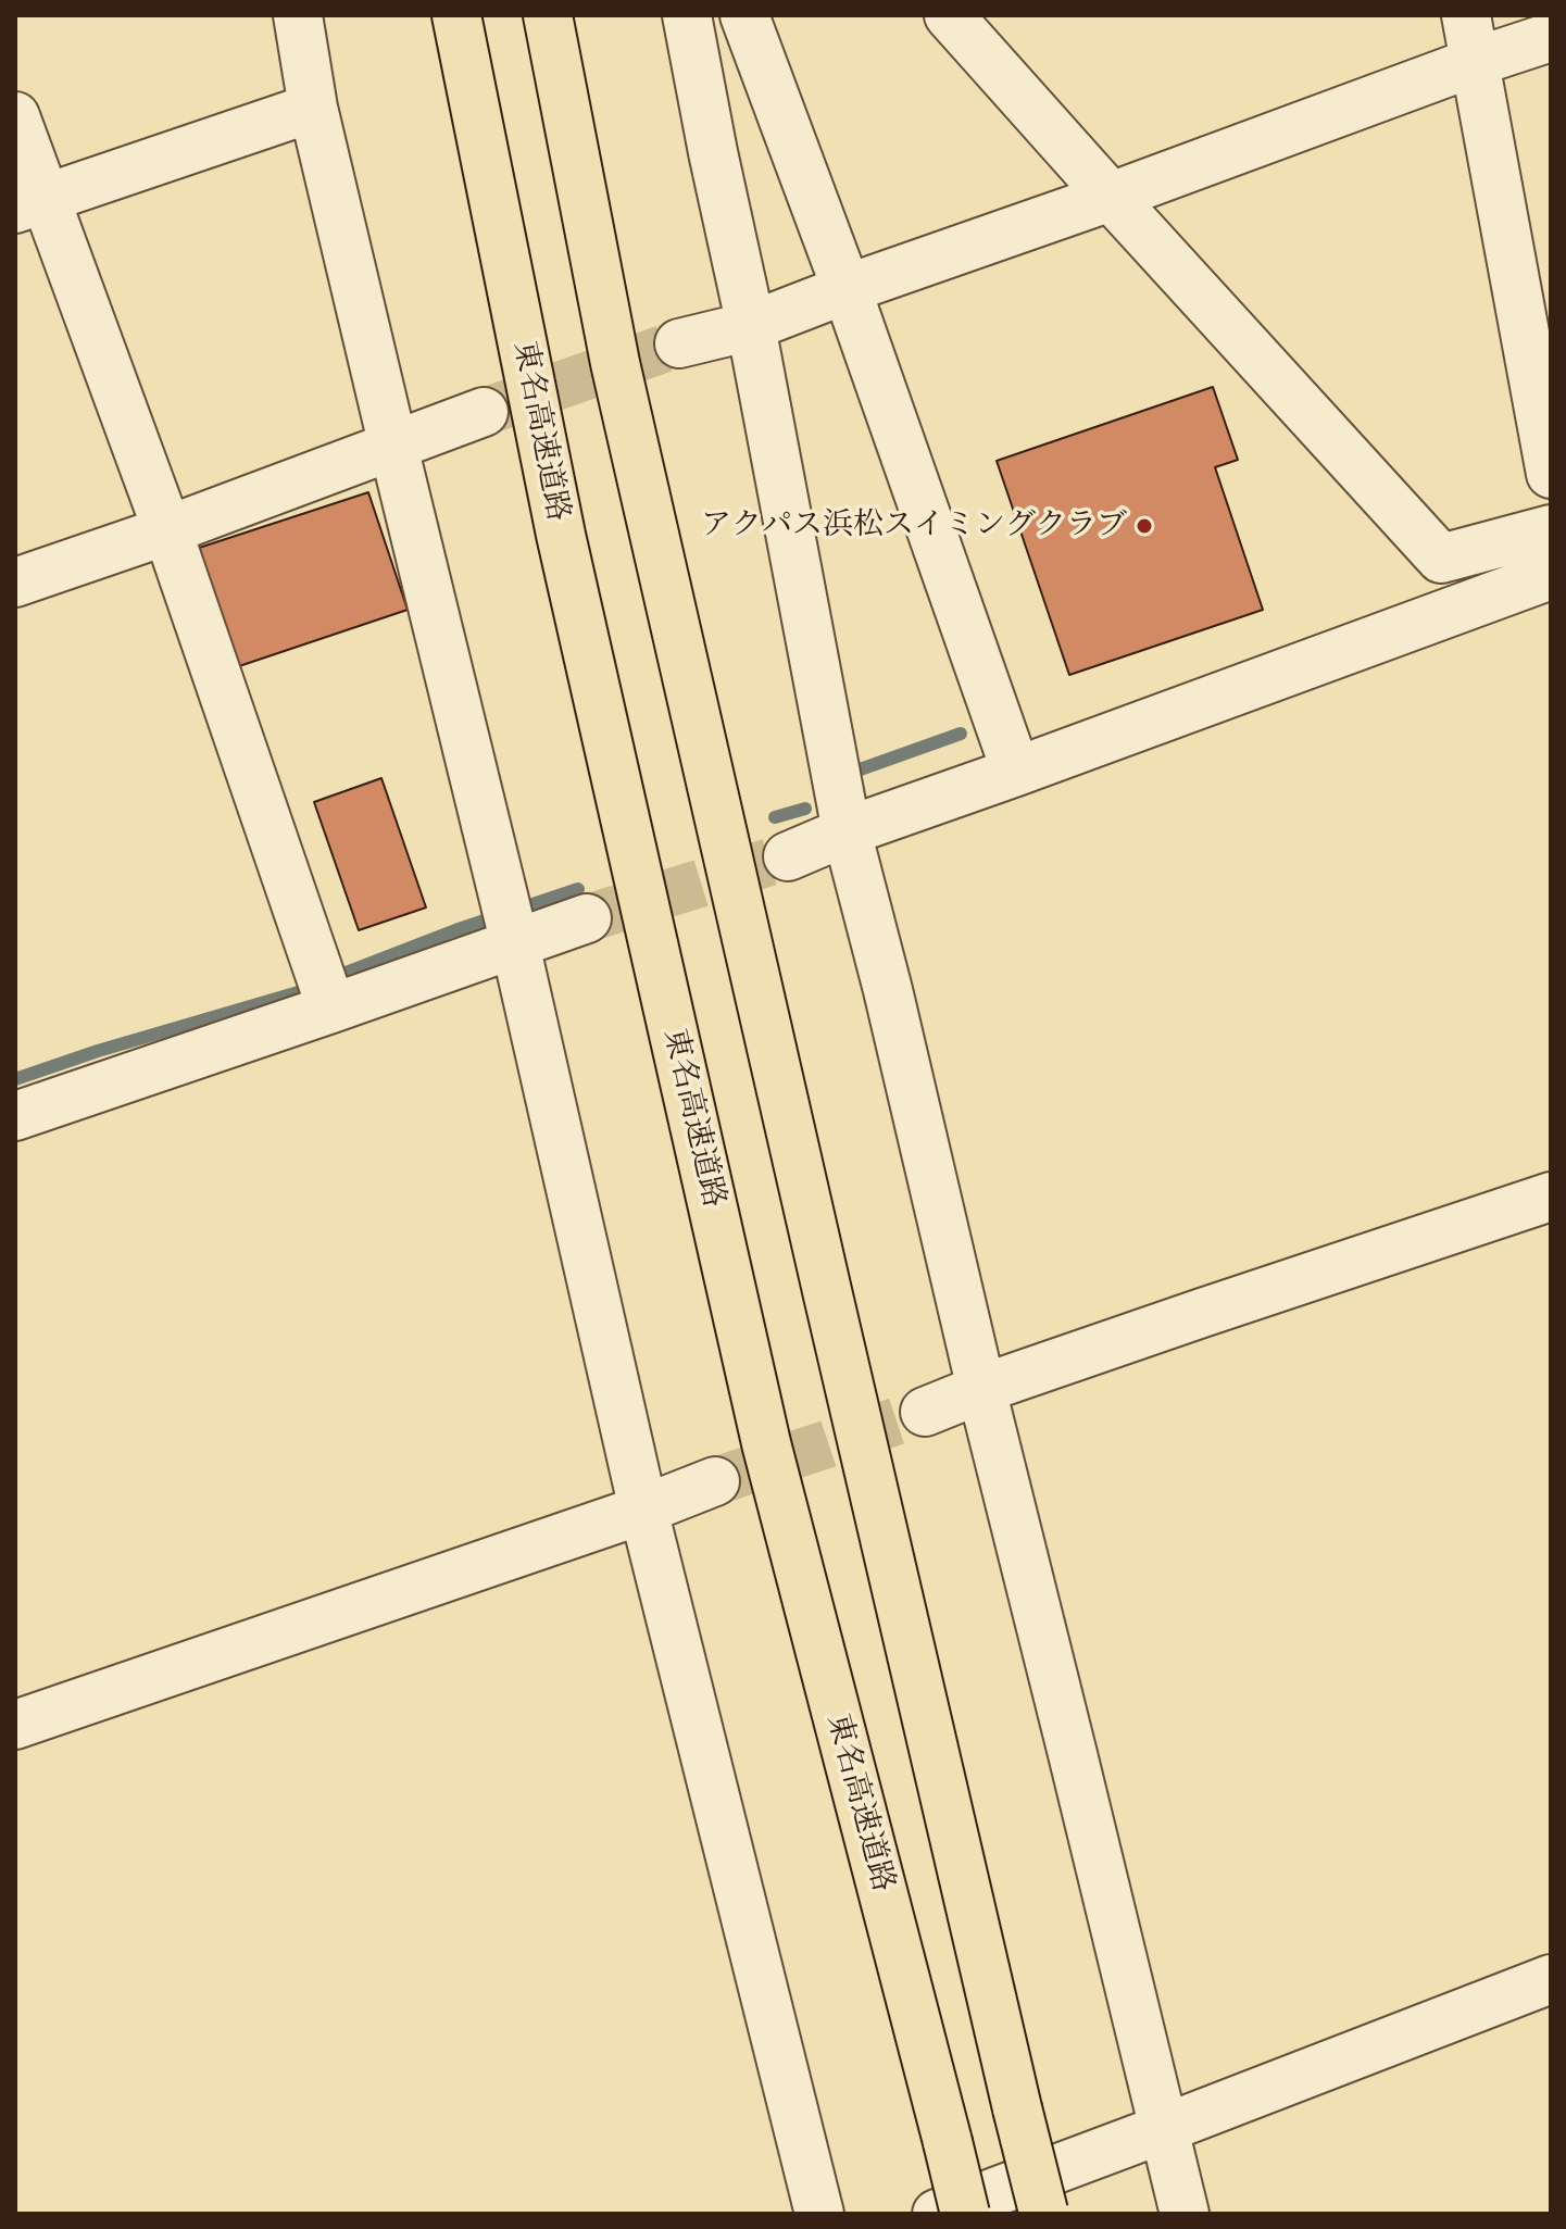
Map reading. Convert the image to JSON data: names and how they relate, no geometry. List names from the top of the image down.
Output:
{
  "streets": {
    "highway": ["東名高速道路"]
  },
  "places": ["アクパス浜松スイミングクラブ"]
}
